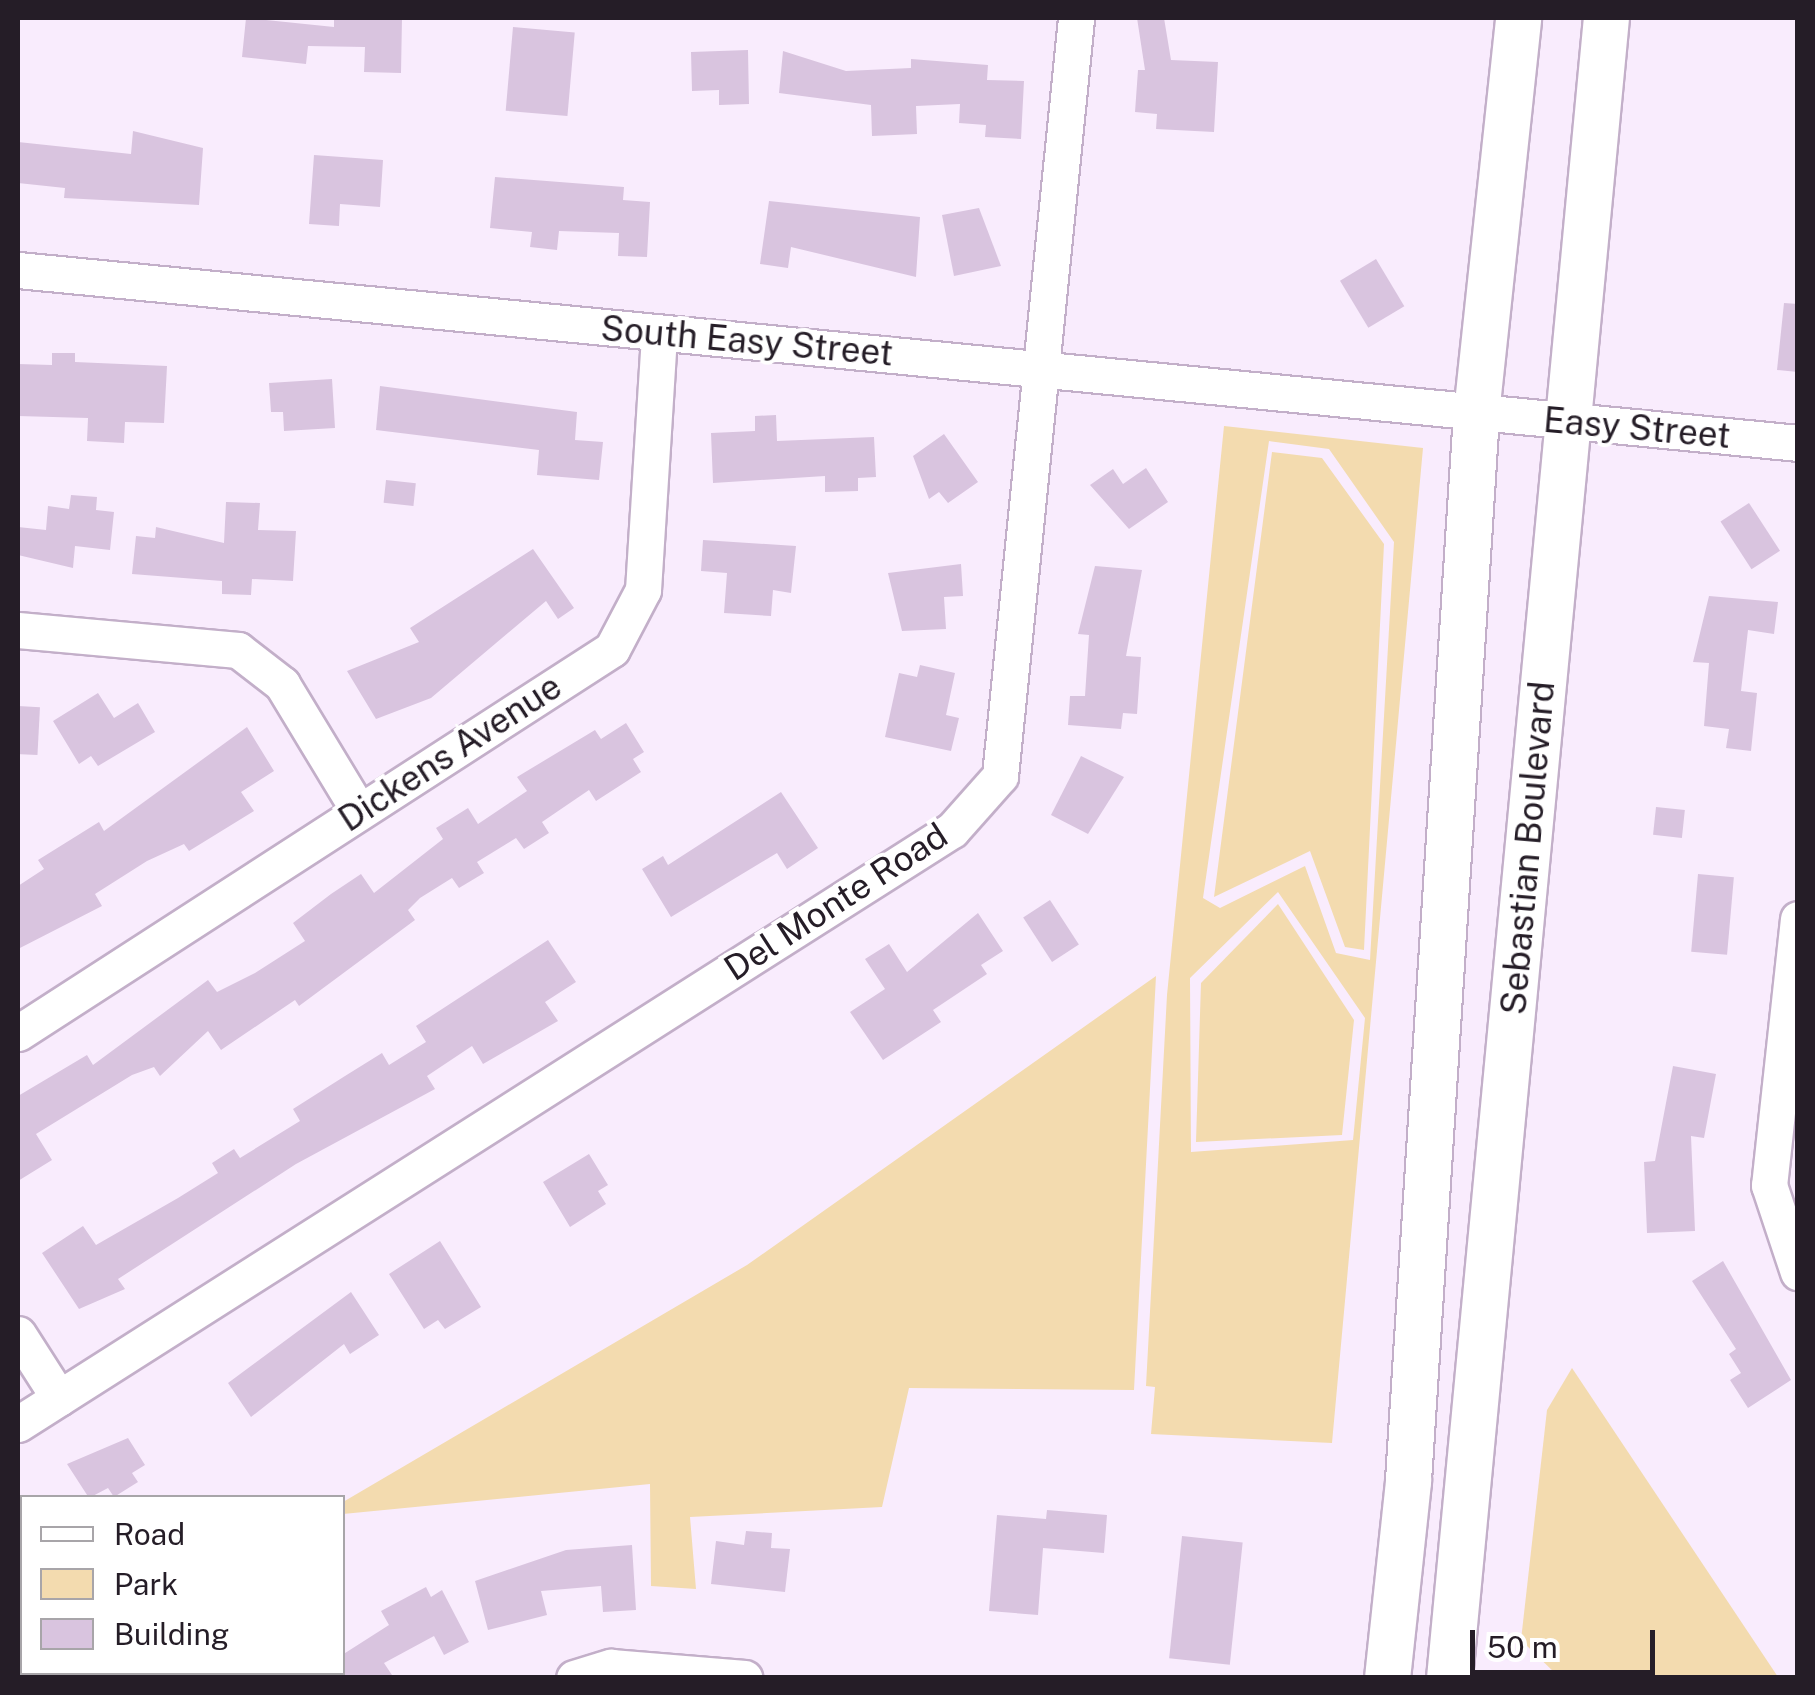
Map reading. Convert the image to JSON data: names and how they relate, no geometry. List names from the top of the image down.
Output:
{
  "streets": {
    "main road": ["Sebastian Boulevard"],
    "street": [
      "South Easy Street",
      "Easy Street",
      "Dickens Avenue",
      "Del Monte Road"
    ]
  },
  "crossings": [
    ["South Easy Street", "Easy Street"],
    ["South Easy Street", "Dickens Avenue"],
    ["South Easy Street", "Del Monte Road"],
    ["Easy Street", "Sebastian Boulevard"]
  ],
  "legend": ["Road", "Park", "Building"],
  "scale_bar": "50 m"
}
